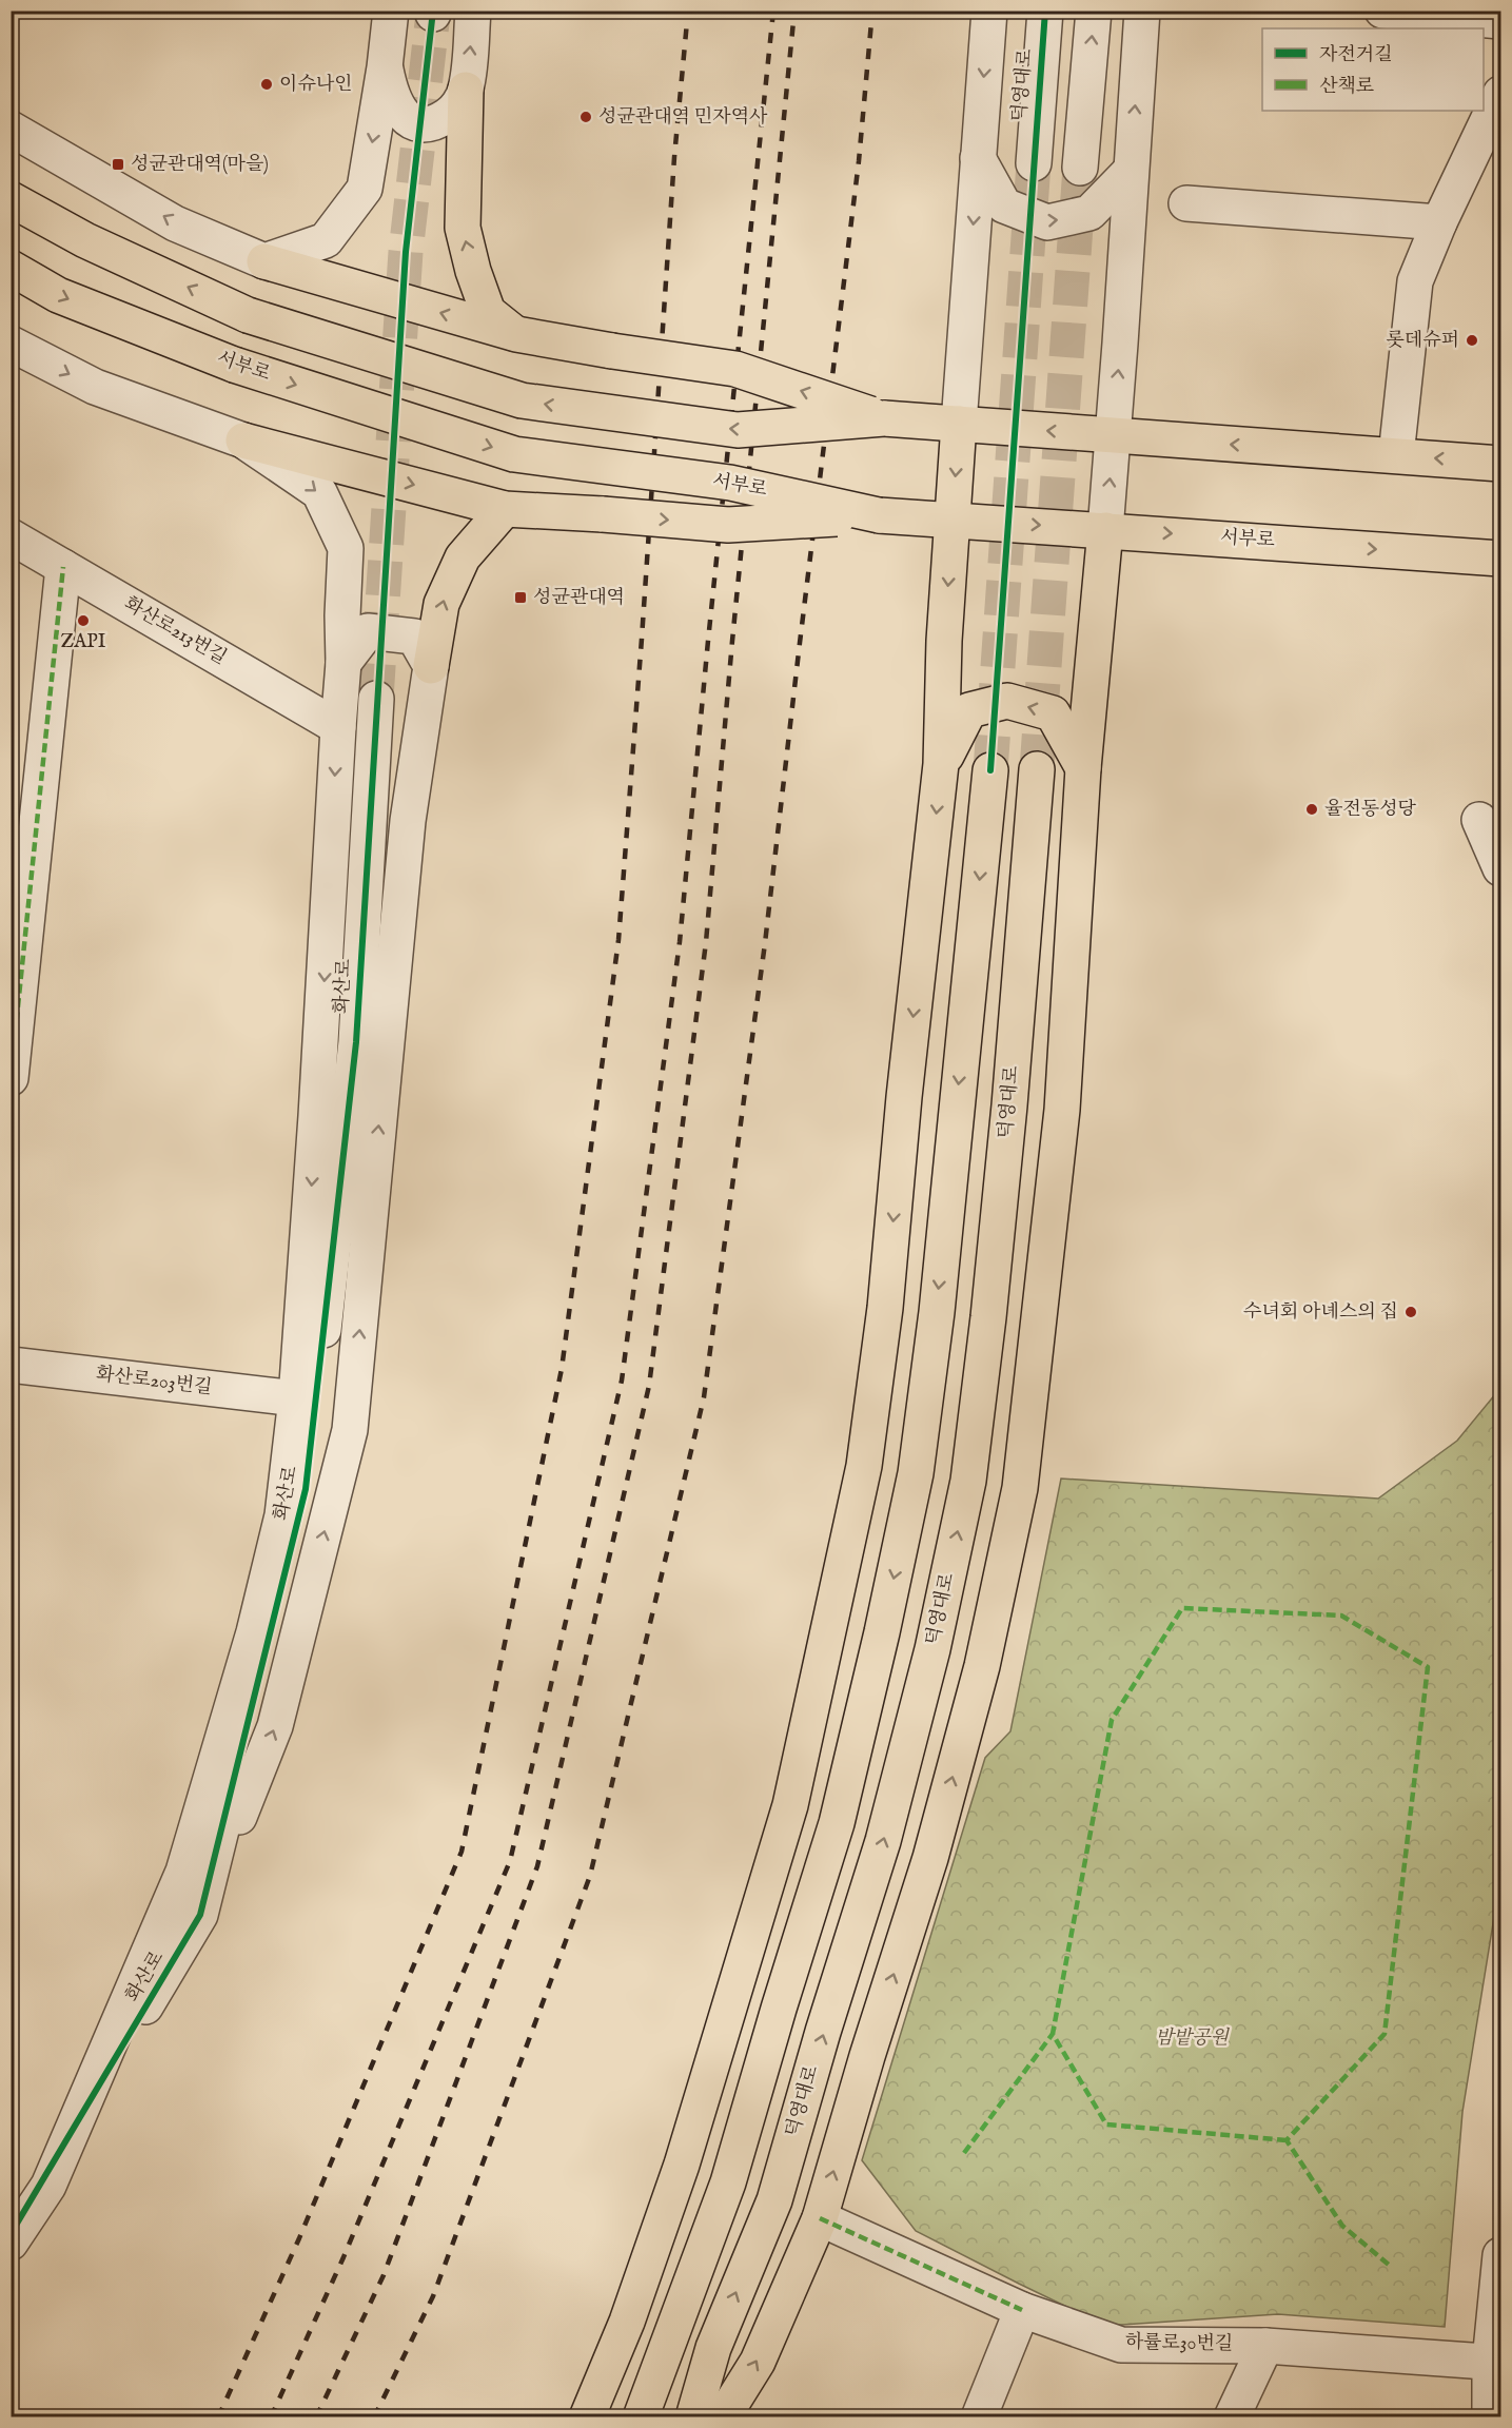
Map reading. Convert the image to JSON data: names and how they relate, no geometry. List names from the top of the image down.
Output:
{
  "streets": {
    "main road": ["덕영대로", "서부로"],
    "street": [
      "화산로213번길",
      "화산로",
      "화산로203번길",
      "하률로30번길"
    ]
  },
  "one_way": ["덕영대로"],
  "parks": ["밤밭공원"],
  "places": {
    "other": [
      "이슈나인",
      "성균관대역 민자역사",
      "롯데슈퍼",
      "ZAPI",
      "율전동성당",
      "수녀회 아녜스의 집"
    ],
    "transit": ["성균관대역(마을)", "성균관대역"]
  },
  "legend": ["자전거길", "산책로"]
}
